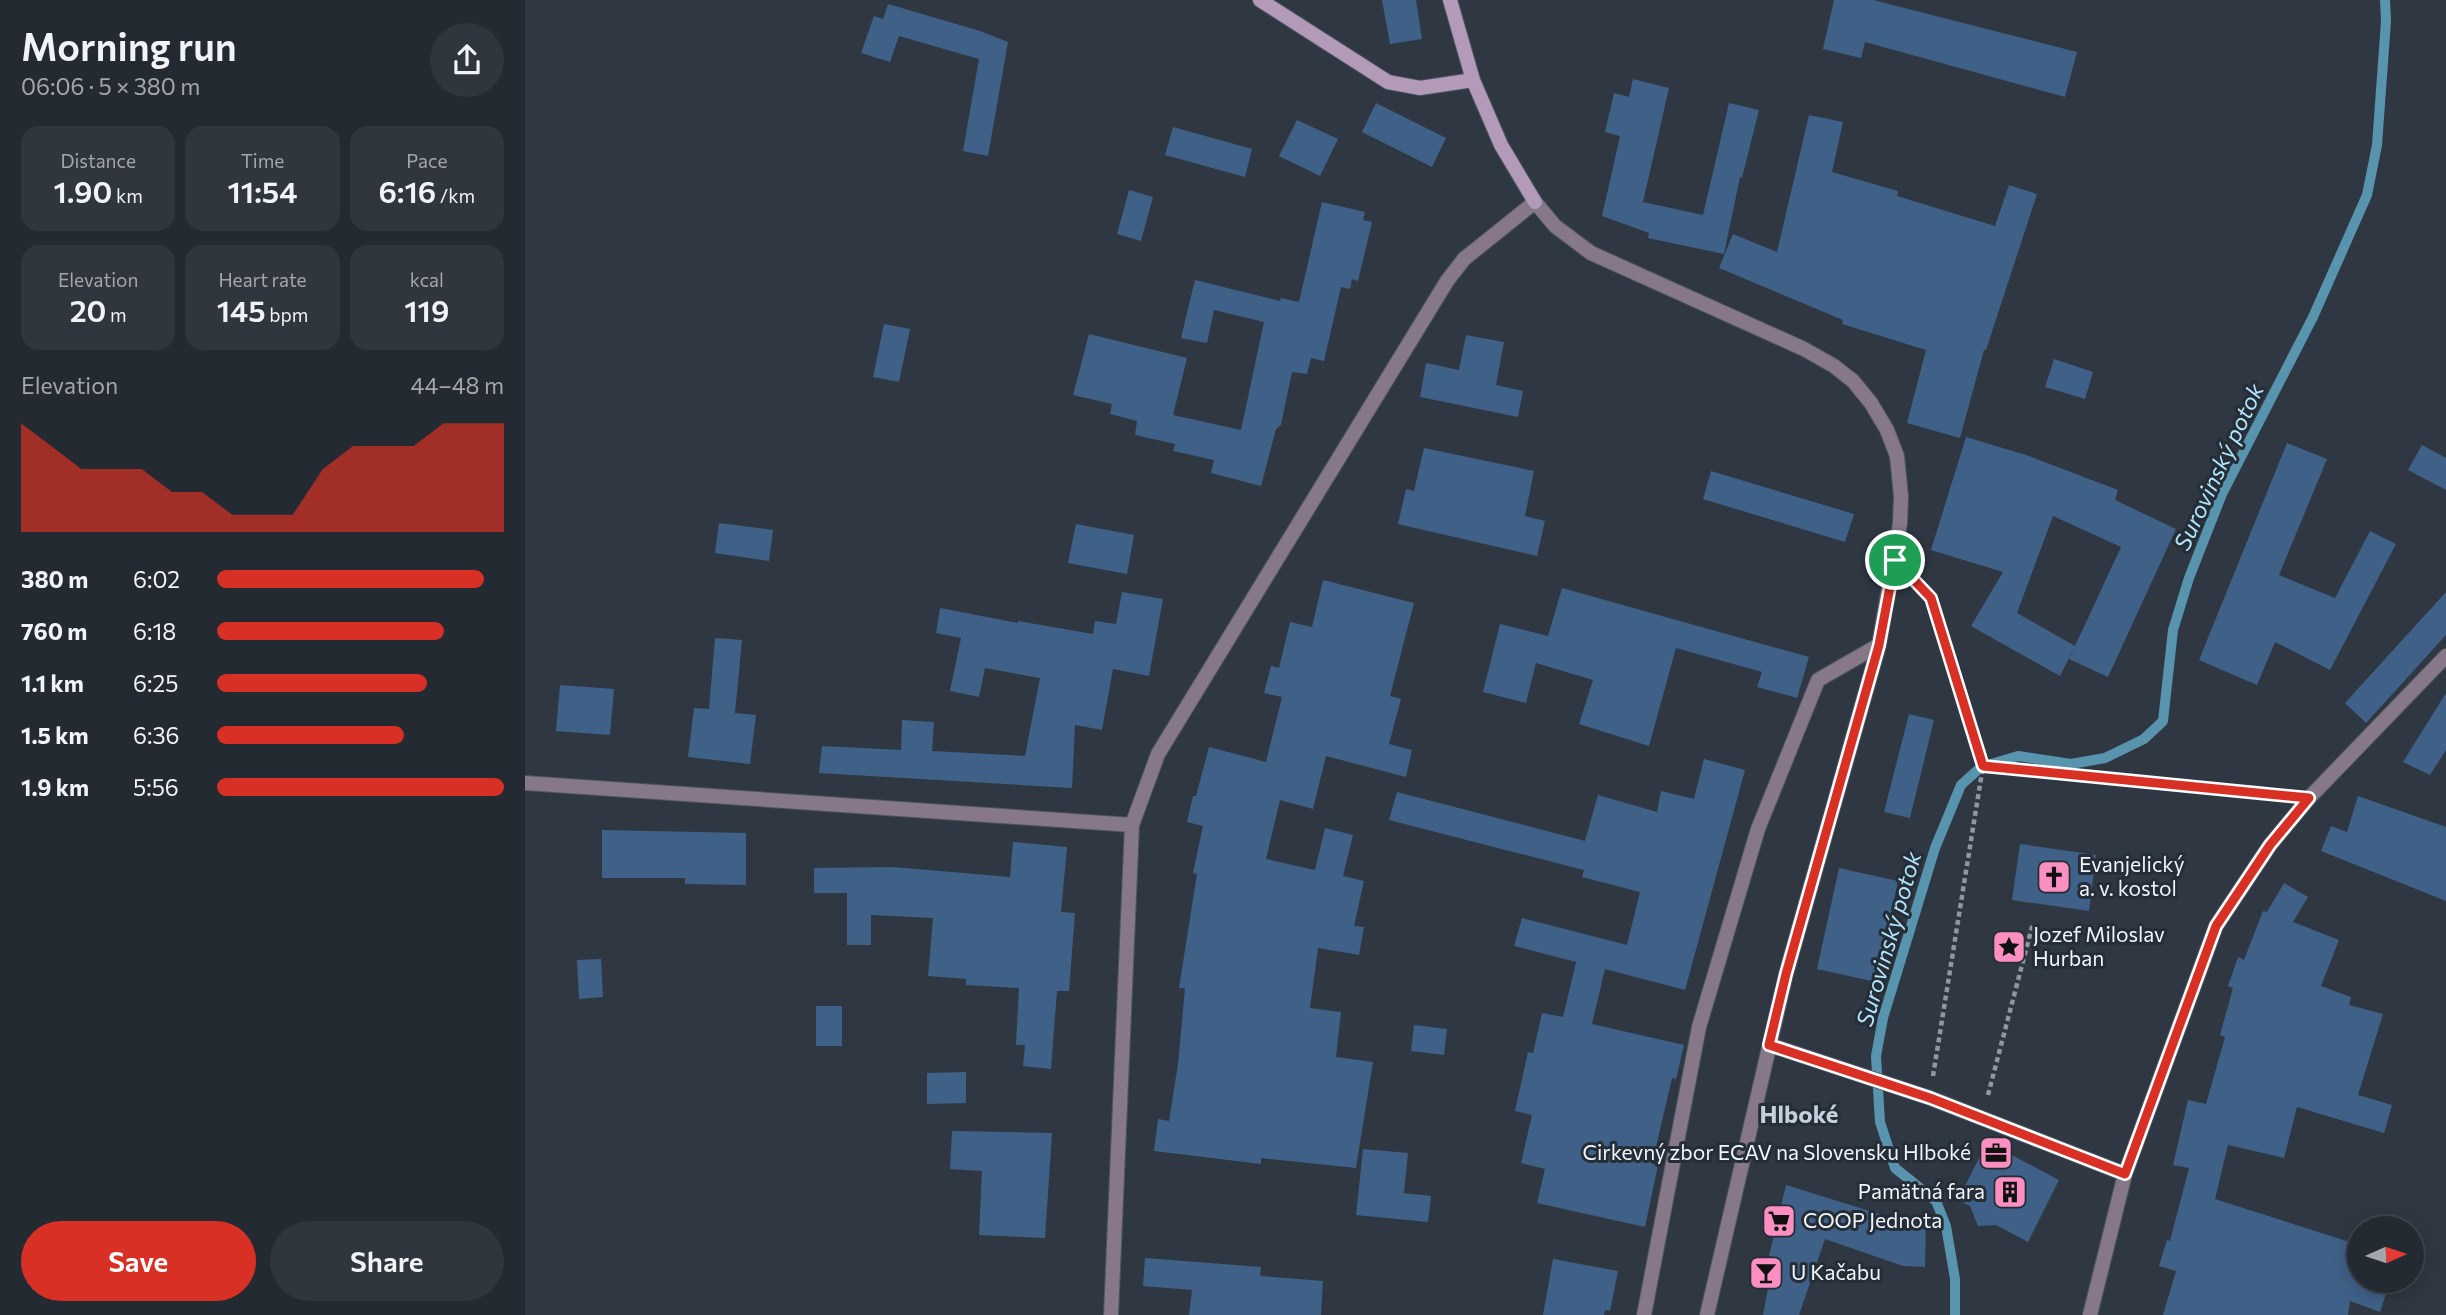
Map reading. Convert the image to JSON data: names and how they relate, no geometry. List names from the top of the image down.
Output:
{
  "districts": ["Hlboké"],
  "water": ["Surovinský potok"],
  "places": {
    "church": ["Evanjelický a. v. kostol"],
    "place": ["Jozef Miloslav Hurban"],
    "office": ["Cirkevný zbor ECAV na Slovensku Hlboké"],
    "building": ["Pamätná fara"],
    "supermarket": ["COOP Jednota"],
    "bar": ["U Kačabu"]
  },
  "north": "right",
  "page": {
    "heading": ["Morning run", "06:06 · 5 × 380 m"],
    "stats": [
      ["Distance", "1.90 km"],
      ["Time", "11:54"],
      ["Pace", "6:16 /km"],
      ["Elevation", "20 m"],
      ["Heart rate", "145 bpm"],
      ["kcal", "119"]
    ],
    "chart": ["Elevation", "44–48 m"],
    "list": [
      {
        "name": "380 m",
        "note": "6:02"
      },
      {
        "name": "760 m",
        "note": "6:18"
      },
      {
        "name": "1.1 km",
        "note": "6:25"
      },
      {
        "name": "1.5 km",
        "note": "6:36"
      },
      {
        "name": "1.9 km",
        "note": "5:56"
      }
    ],
    "buttons": ["Save", "Share"]
  }
}
